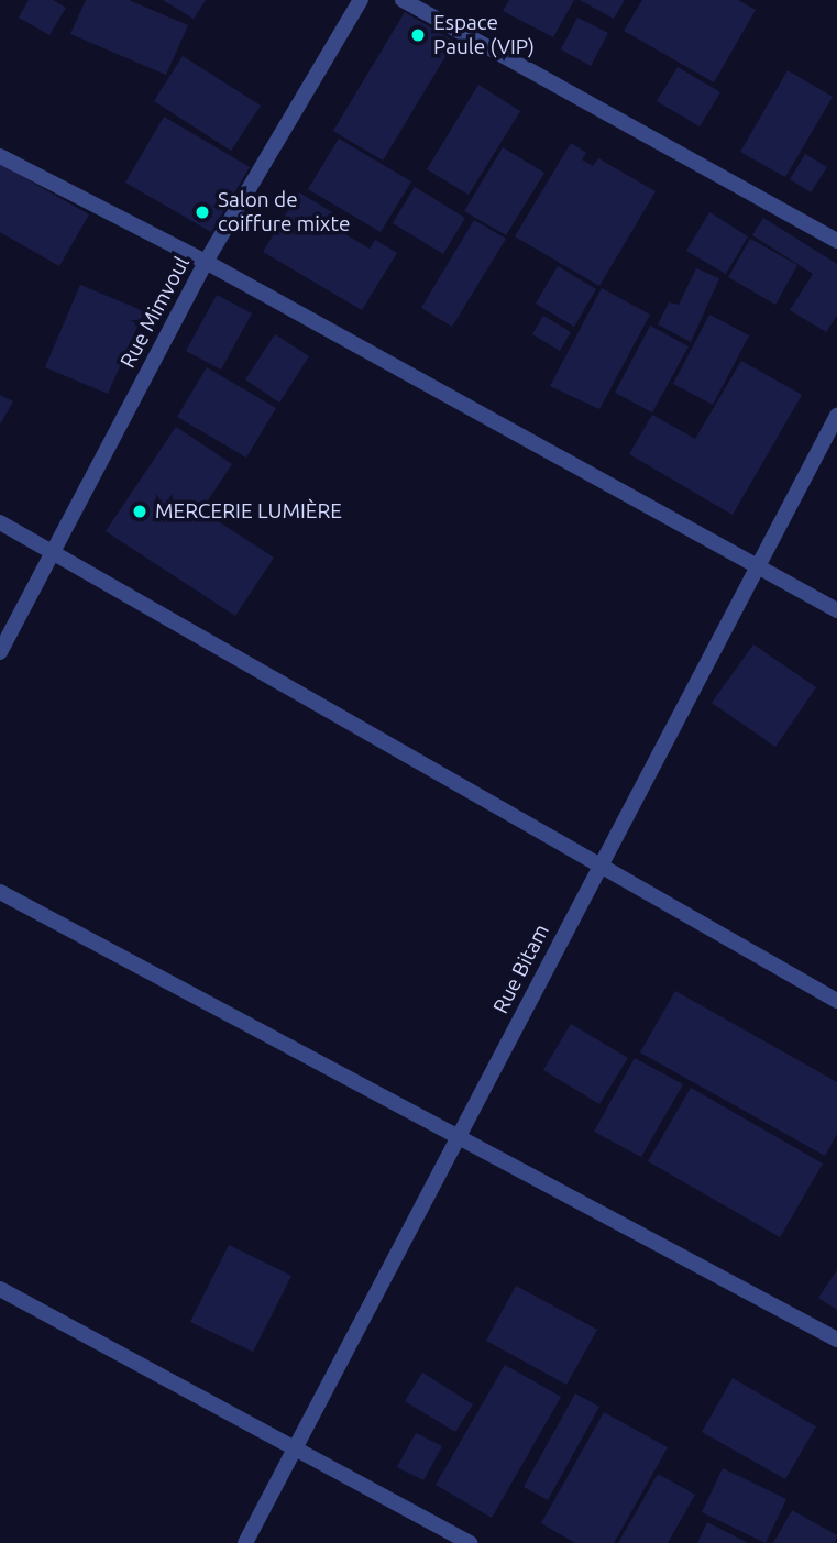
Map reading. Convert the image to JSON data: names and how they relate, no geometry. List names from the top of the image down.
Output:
{
  "streets": {
    "street": ["Rue Mimvoul", "Rue Bitam"]
  },
  "places": ["Espace Paule (VIP)", "Salon de coiffure mixte", "MERCERIE LUMIÈRE"]
}
